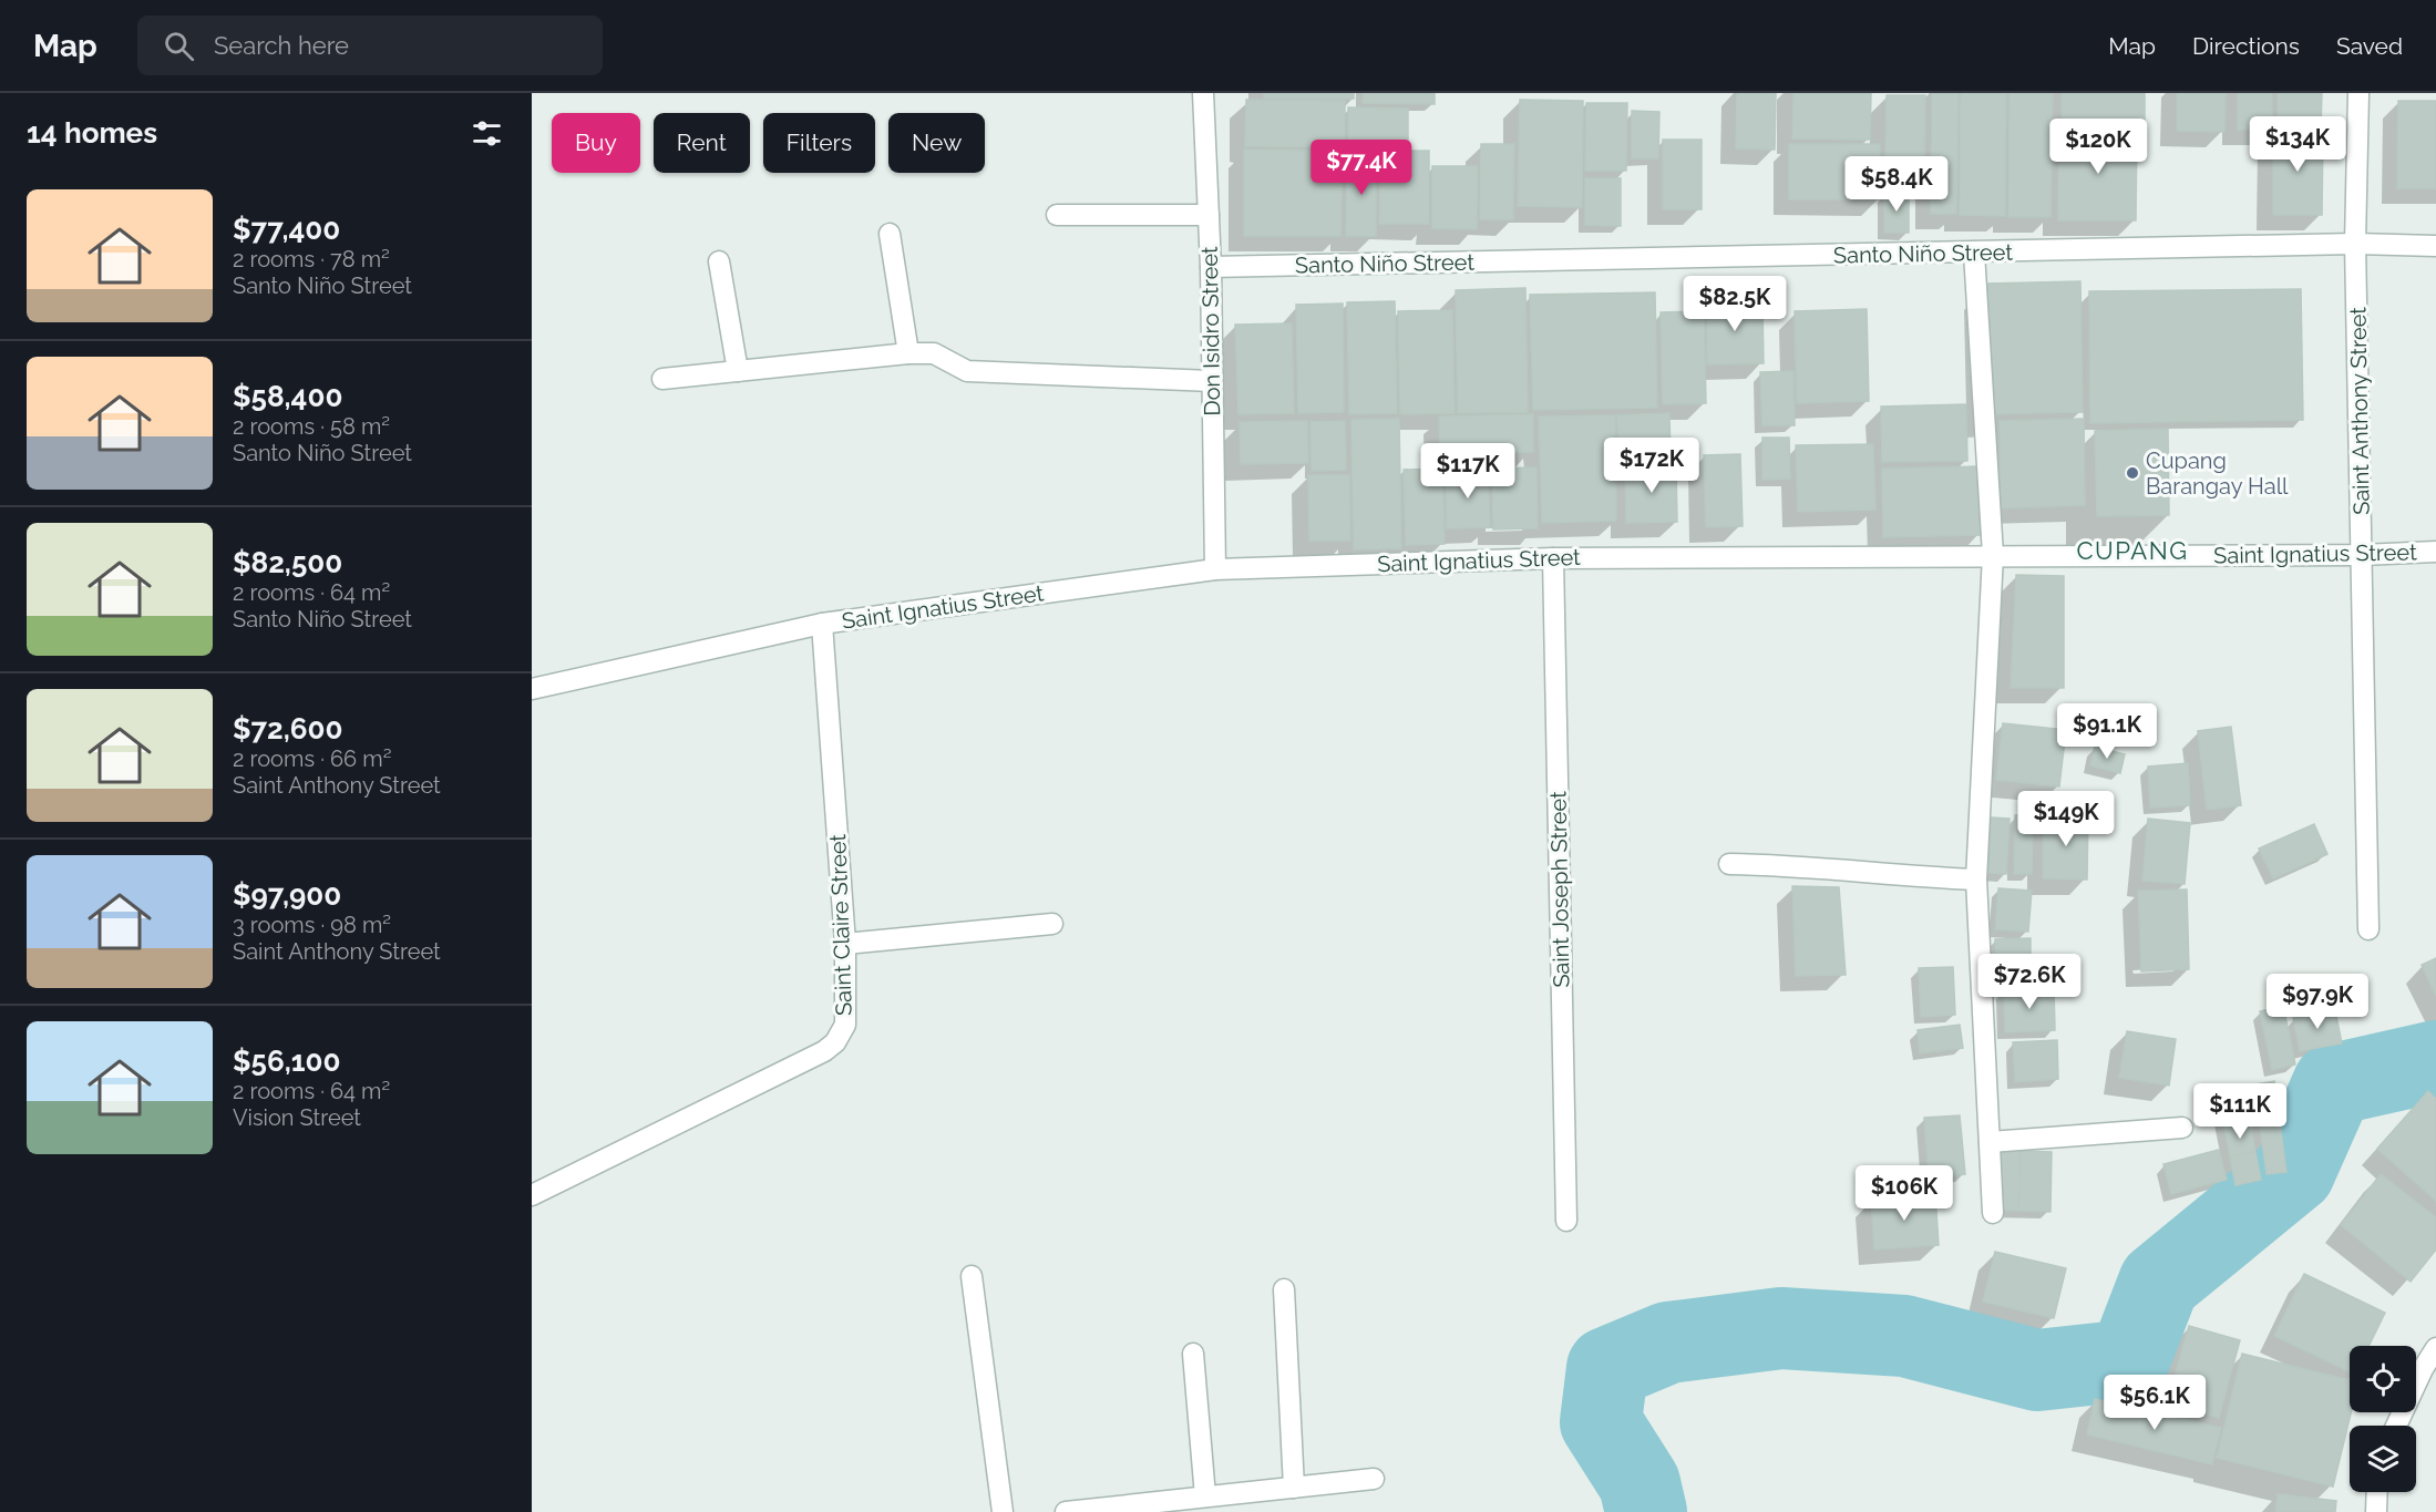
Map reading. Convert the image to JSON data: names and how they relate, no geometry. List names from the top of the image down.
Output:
{
  "streets": {
    "street": [
      "Santo Niño Street",
      "Don Isidro Street",
      "Saint Anthony Street",
      "Saint Ignatius Street",
      "Saint Joseph Street",
      "Saint Claire Street"
    ]
  },
  "crossings": [
    ["Santo Niño Street", "Don Isidro Street"],
    ["Santo Niño Street", "Saint Anthony Street"],
    ["Don Isidro Street", "Saint Ignatius Street"],
    ["Saint Anthony Street", "Saint Ignatius Street"],
    ["Saint Ignatius Street", "Saint Joseph Street"],
    ["Saint Ignatius Street", "Saint Claire Street"]
  ],
  "districts": ["CUPANG"],
  "places": ["Cupang Barangay Hall"],
  "page": {
    "header": "Map",
    "search": "Search here",
    "nav": ["Map", "Directions", "Saved"],
    "heading": "14 homes",
    "chip": [
      "Buy",
      "Rent",
      "Filters",
      "New"
    ],
    "price": [
      "$134K",
      "$120K",
      "$77.4K",
      "$58.4K",
      "$82.5K",
      "$172K",
      "$117K",
      "$91.1K",
      "$149K",
      "$72.6K",
      "$97.9K",
      "$111K",
      "$106K",
      "$56.1K"
    ],
    "list": [
      {
        "name": "$77,400",
        "note": "2 rooms · 78 m² · Santo Niño Street"
      },
      {
        "name": "$58,400",
        "note": "2 rooms · 58 m² · Santo Niño Street"
      },
      {
        "name": "$82,500",
        "note": "2 rooms · 64 m² · Santo Niño Street"
      },
      {
        "name": "$72,600",
        "note": "2 rooms · 66 m² · Saint Anthony Street"
      },
      {
        "name": "$97,900",
        "note": "3 rooms · 98 m² · Saint Anthony Street"
      },
      {
        "name": "$56,100",
        "note": "2 rooms · 64 m² · Vision Street"
      }
    ]
  }
}
